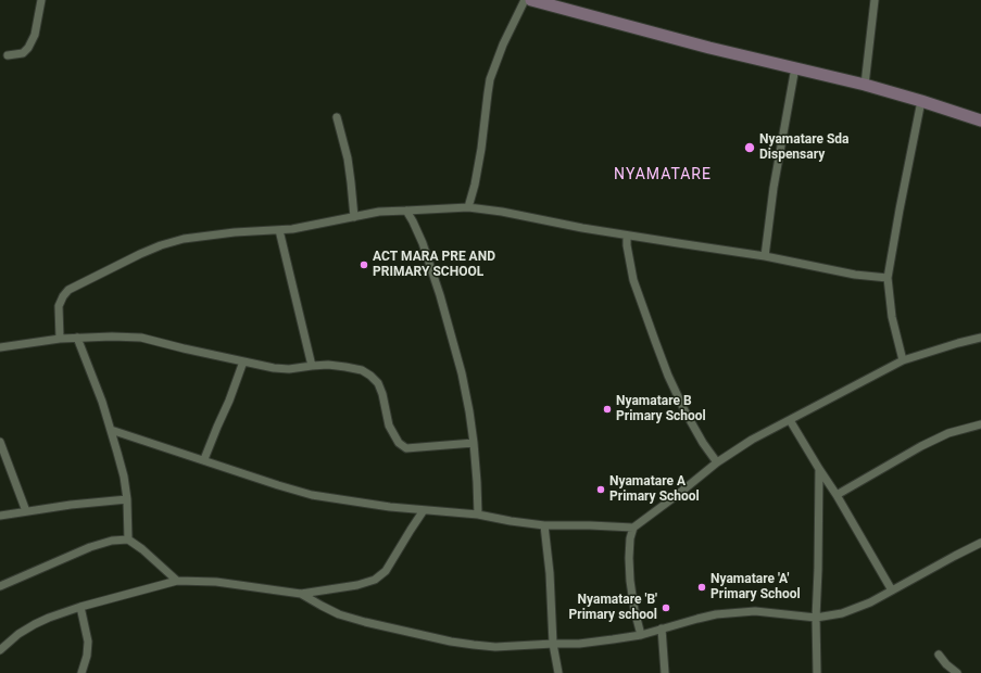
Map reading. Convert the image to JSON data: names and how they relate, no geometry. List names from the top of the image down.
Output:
{
  "districts": ["NYAMATARE"],
  "places": [
    "Nyamatare Sda Dispensary",
    "ACT MARA PRE AND PRIMARY SCHOOL",
    "Nyamatare B Primary School",
    "Nyamatare A Primary School",
    "Nyamatare 'A' Primary School",
    "Nyamatare 'B' Primary school"
  ]
}
